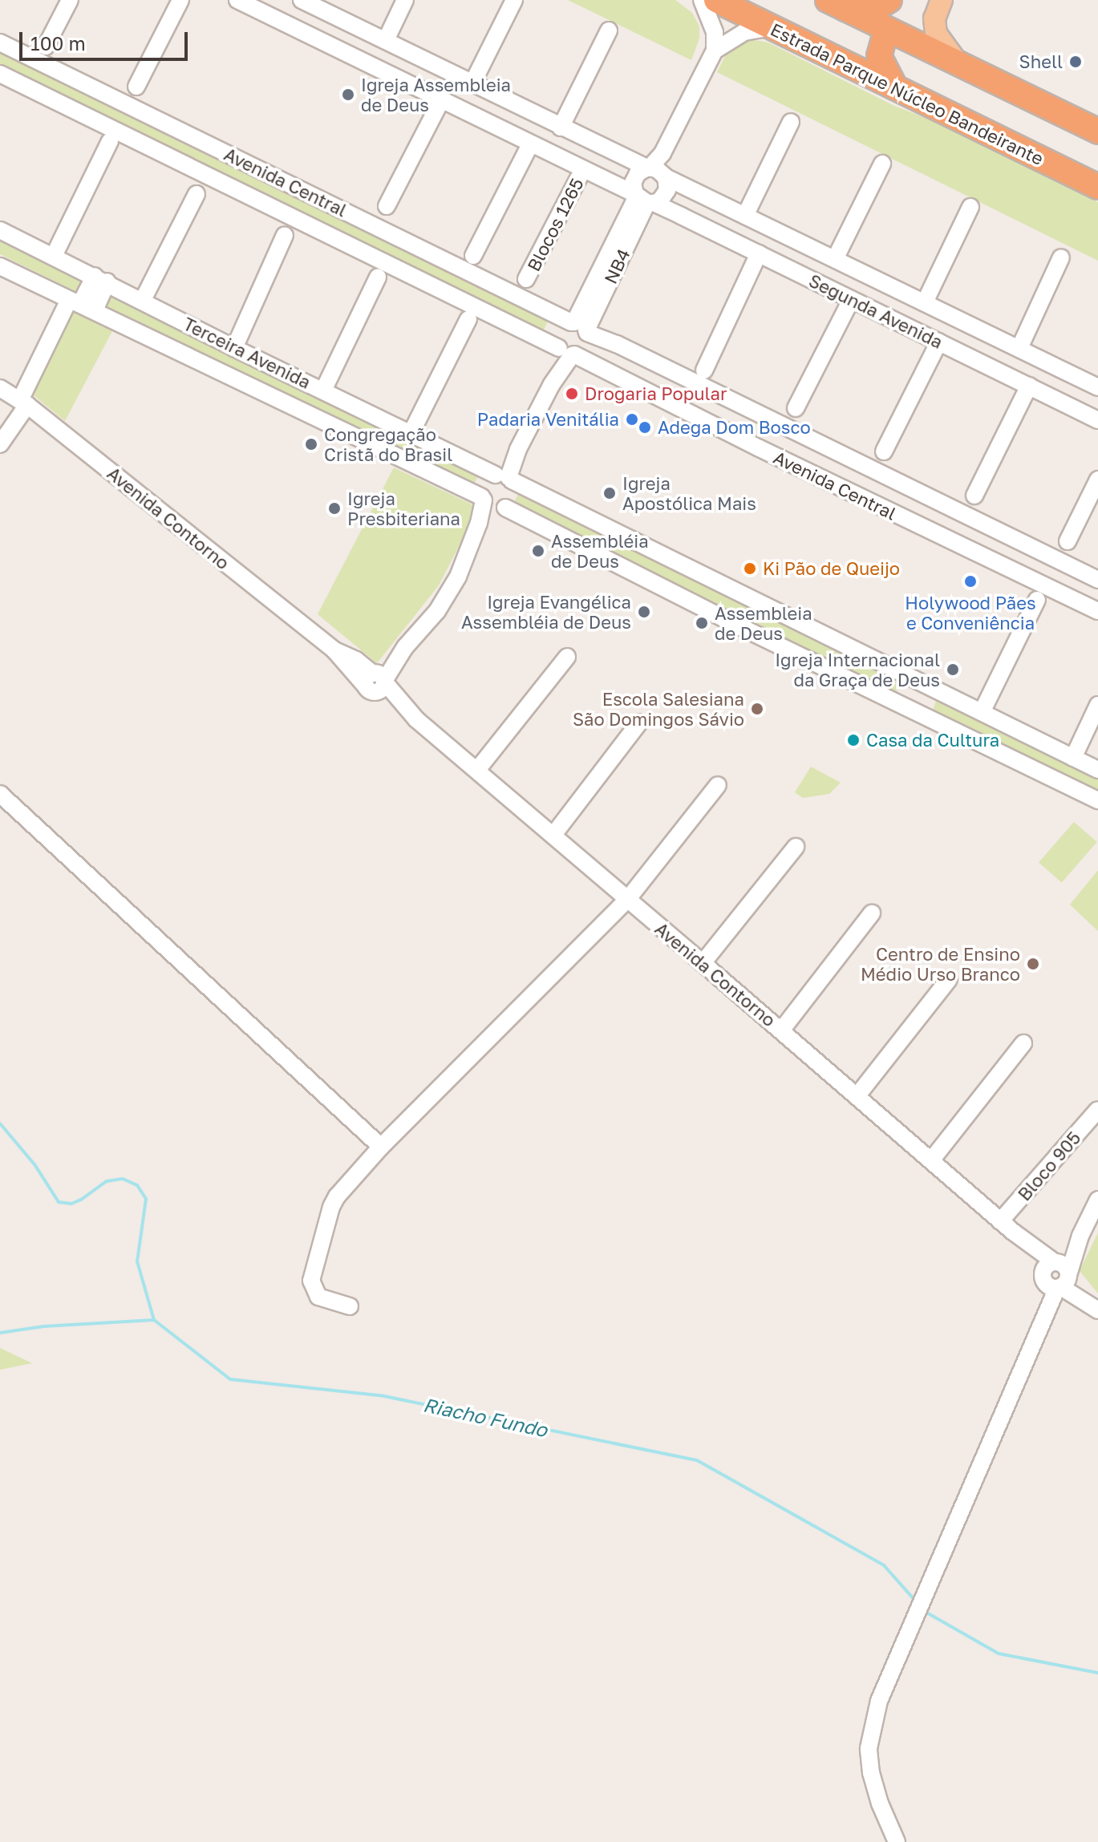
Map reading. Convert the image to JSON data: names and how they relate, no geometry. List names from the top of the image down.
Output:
{
  "streets": {
    "highway": ["Estrada Parque Núcleo Bandeirante"],
    "street": [
      "Avenida Central",
      "Blocos 1265",
      "NB4",
      "Segunda Avenida",
      "Terceira Avenida",
      "Avenida Contorno",
      "Bloco 905"
    ]
  },
  "crossings": [
    ["Avenida Central", "NB4"],
    ["Blocos 1265", "Segunda Avenida"],
    ["NB4", "Segunda Avenida"],
    ["Avenida Contorno", "Bloco 905"]
  ],
  "water": ["Riacho Fundo"],
  "places": [
    "Shell",
    "Igreja Assembleia de Deus",
    "Drogaria Popular",
    "Padaria Venitália",
    "Adega Dom Bosco",
    "Congregação Cristã do Brasil",
    "Igreja Apostólica Mais",
    "Igreja Presbiteriana",
    "Assembléia de Deus",
    "Ki Pão de Queijo",
    "Holywood Pães e Conveniência",
    "Igreja Evangélica Assembléia de Deus",
    "Assembleia de Deus",
    "Igreja Internacional da Graça de Deus",
    "Escola Salesiana São Domingos Sávio",
    "Casa da Cultura",
    "Centro de Ensino Médio Urso Branco"
  ],
  "scale_bar": "100 m"
}
